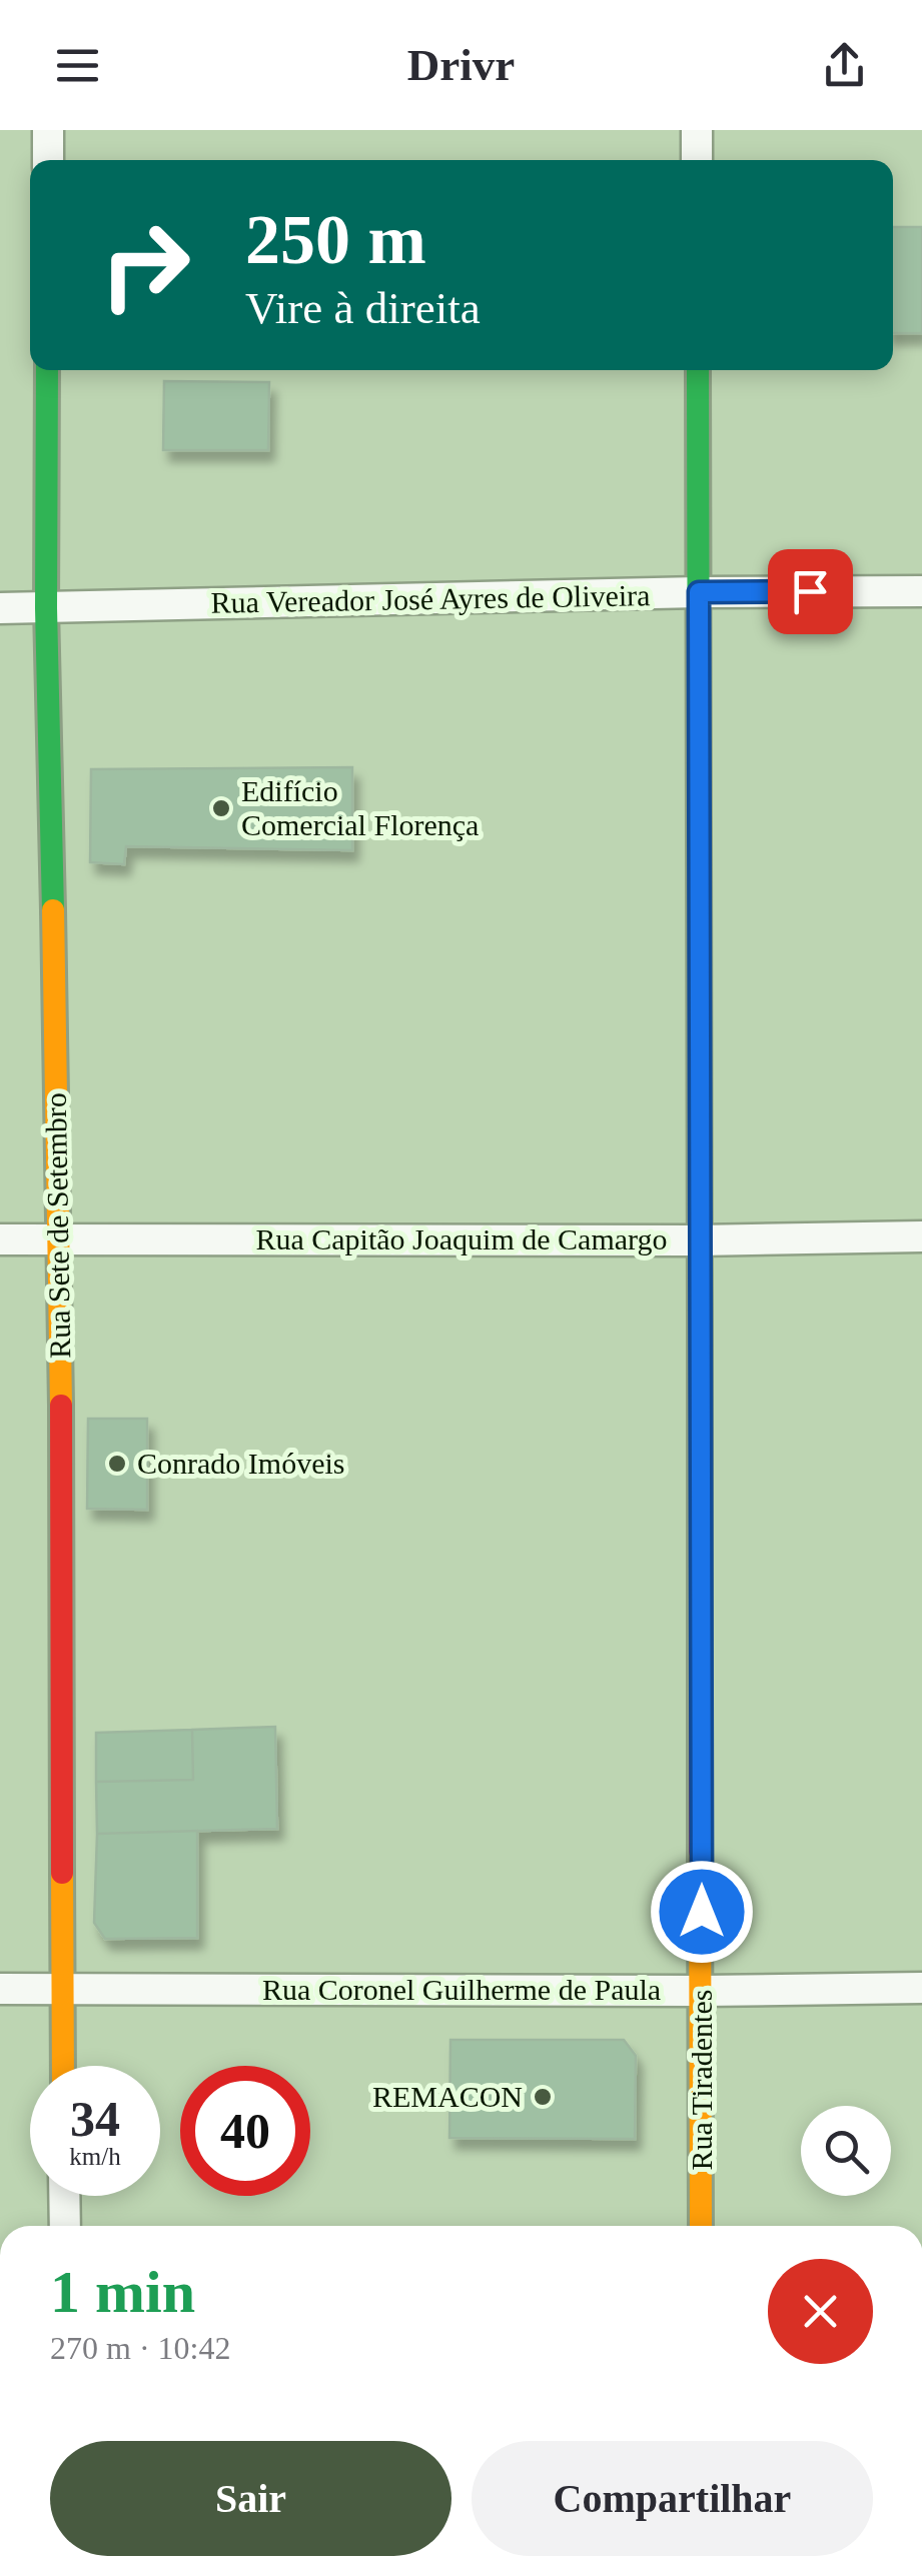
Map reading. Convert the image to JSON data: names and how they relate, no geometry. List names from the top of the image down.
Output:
{
  "streets": {
    "street": [
      "Rua Vereador José Ayres de Oliveira",
      "Rua Sete de Setembro",
      "Rua Capitão Joaquim de Camargo",
      "Rua Coronel Guilherme de Paula",
      "Rua Tiradentes"
    ]
  },
  "crossings": [
    ["Rua Vereador José Ayres de Oliveira", "Rua Sete de Setembro"],
    ["Rua Vereador José Ayres de Oliveira", "Rua Tiradentes"],
    ["Rua Sete de Setembro", "Rua Capitão Joaquim de Camargo"],
    ["Rua Sete de Setembro", "Rua Coronel Guilherme de Paula"],
    ["Rua Capitão Joaquim de Camargo", "Rua Tiradentes"],
    ["Rua Coronel Guilherme de Paula", "Rua Tiradentes"]
  ],
  "places": ["Edifício Comercial Florença", "Conrado Imóveis", "REMACON"],
  "page": {
    "header": "Drivr",
    "turn": ["250 m", "Vire à direita"],
    "speed": "34 km/h",
    "limit": "40",
    "heading": ["1 min", "270 m · 10:42"],
    "buttons": ["Sair", "Compartilhar"]
  }
}
